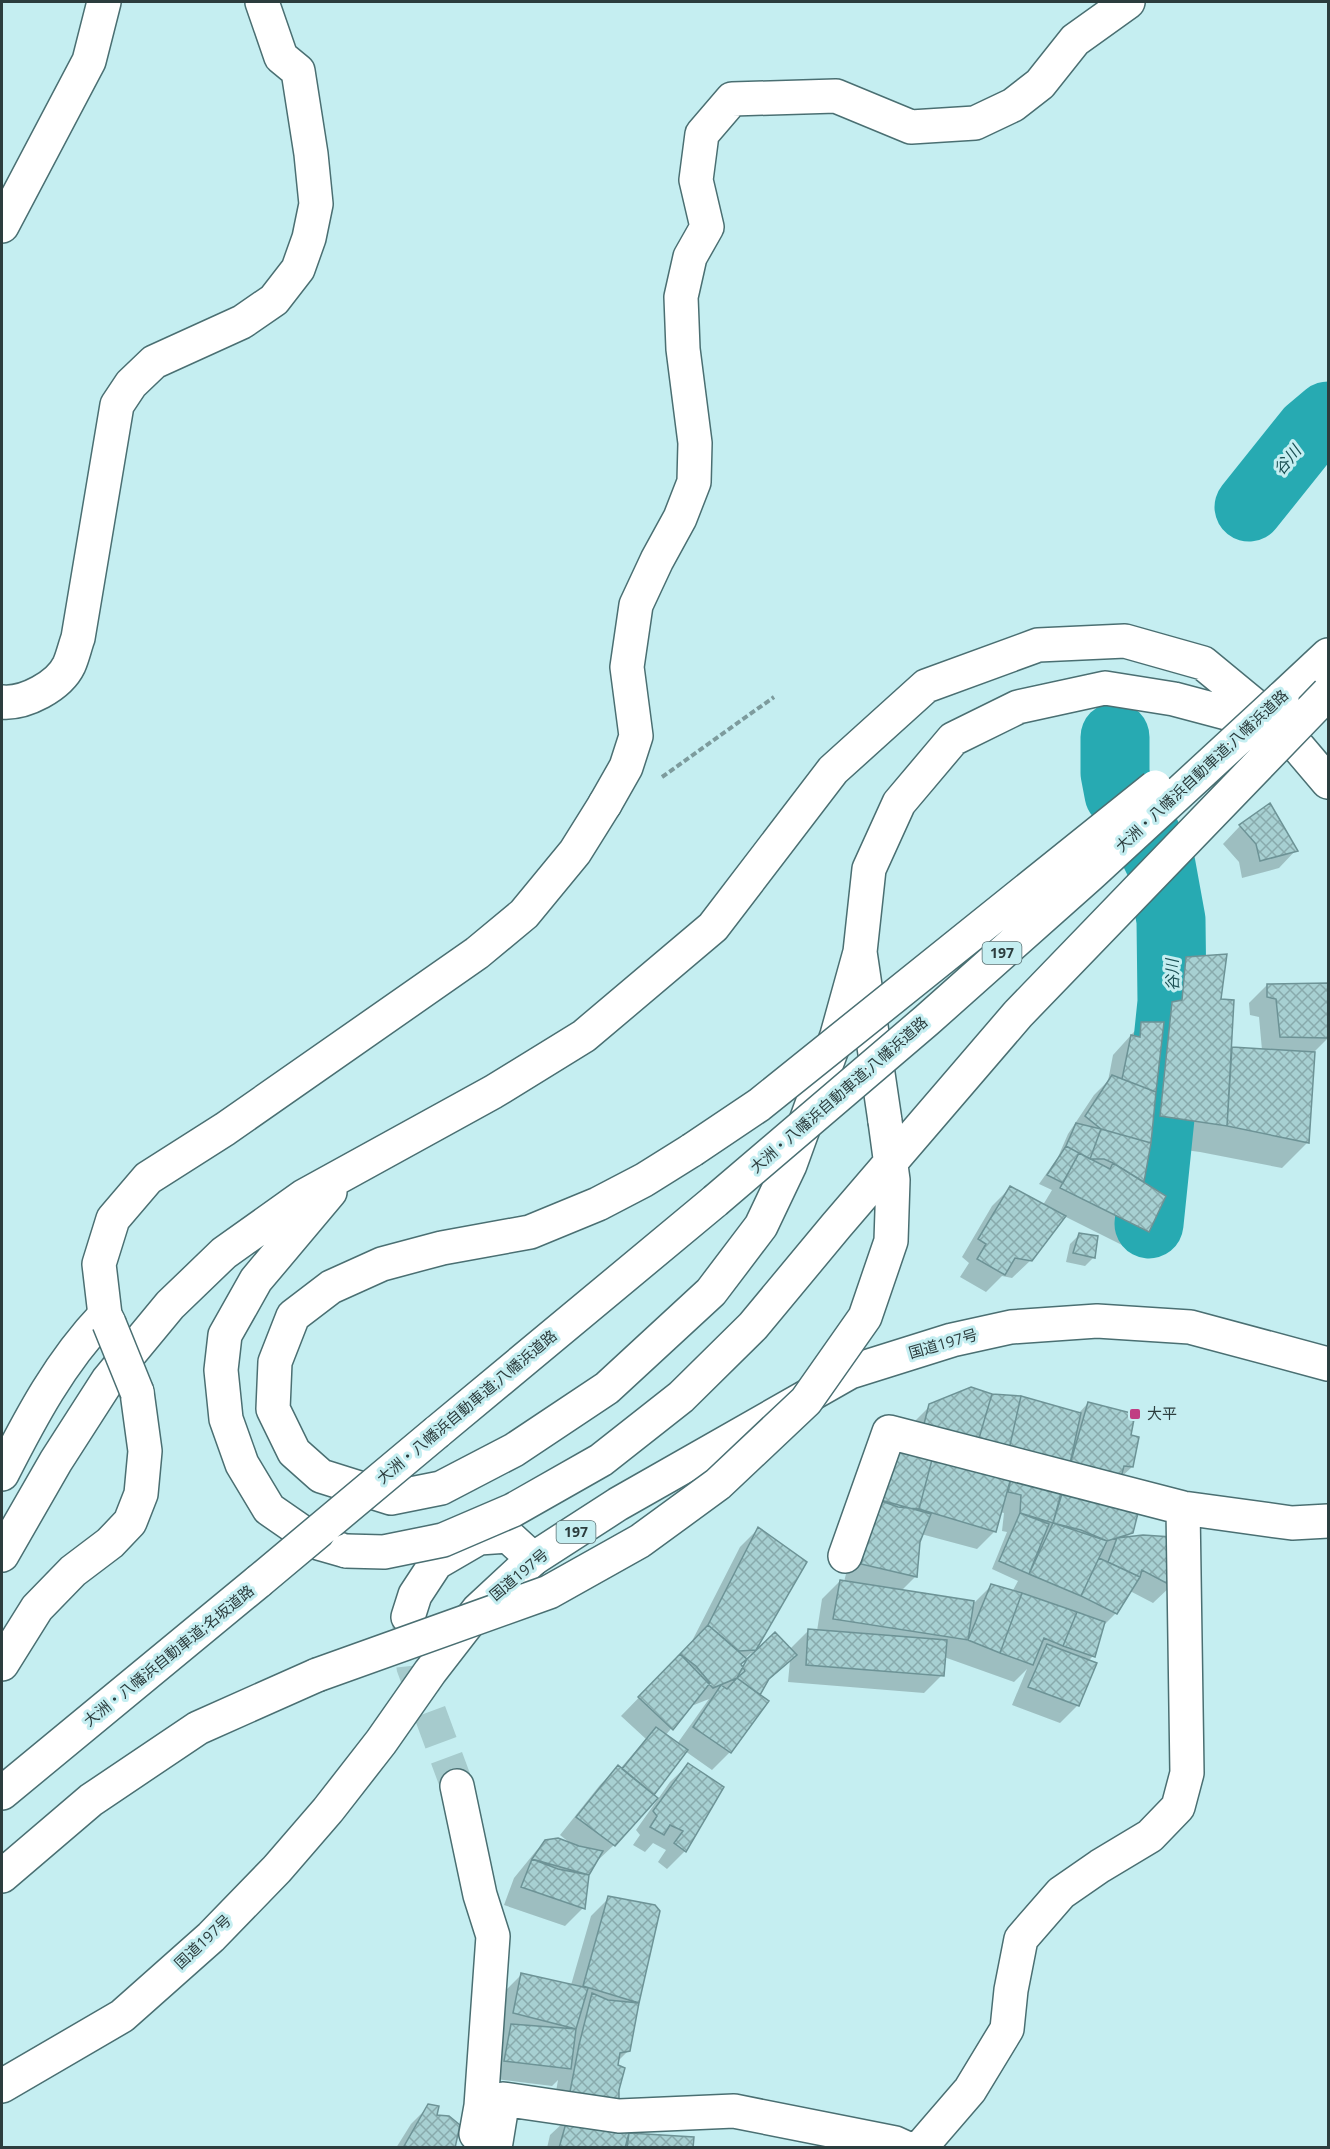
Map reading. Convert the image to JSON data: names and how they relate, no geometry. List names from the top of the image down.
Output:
{
  "streets": {
    "main road": [
      "大洲・八幡浜自動車道;八幡浜道路",
      "197",
      "国道197号",
      "大洲・八幡浜自動車道;名坂道路"
    ]
  },
  "crossings": [
    ["大洲・八幡浜自動車道;八幡浜道路", "大洲・八幡浜自動車道;名坂道路"]
  ],
  "water": ["谷川"],
  "places": {
    "transit": ["大平"]
  }
}
